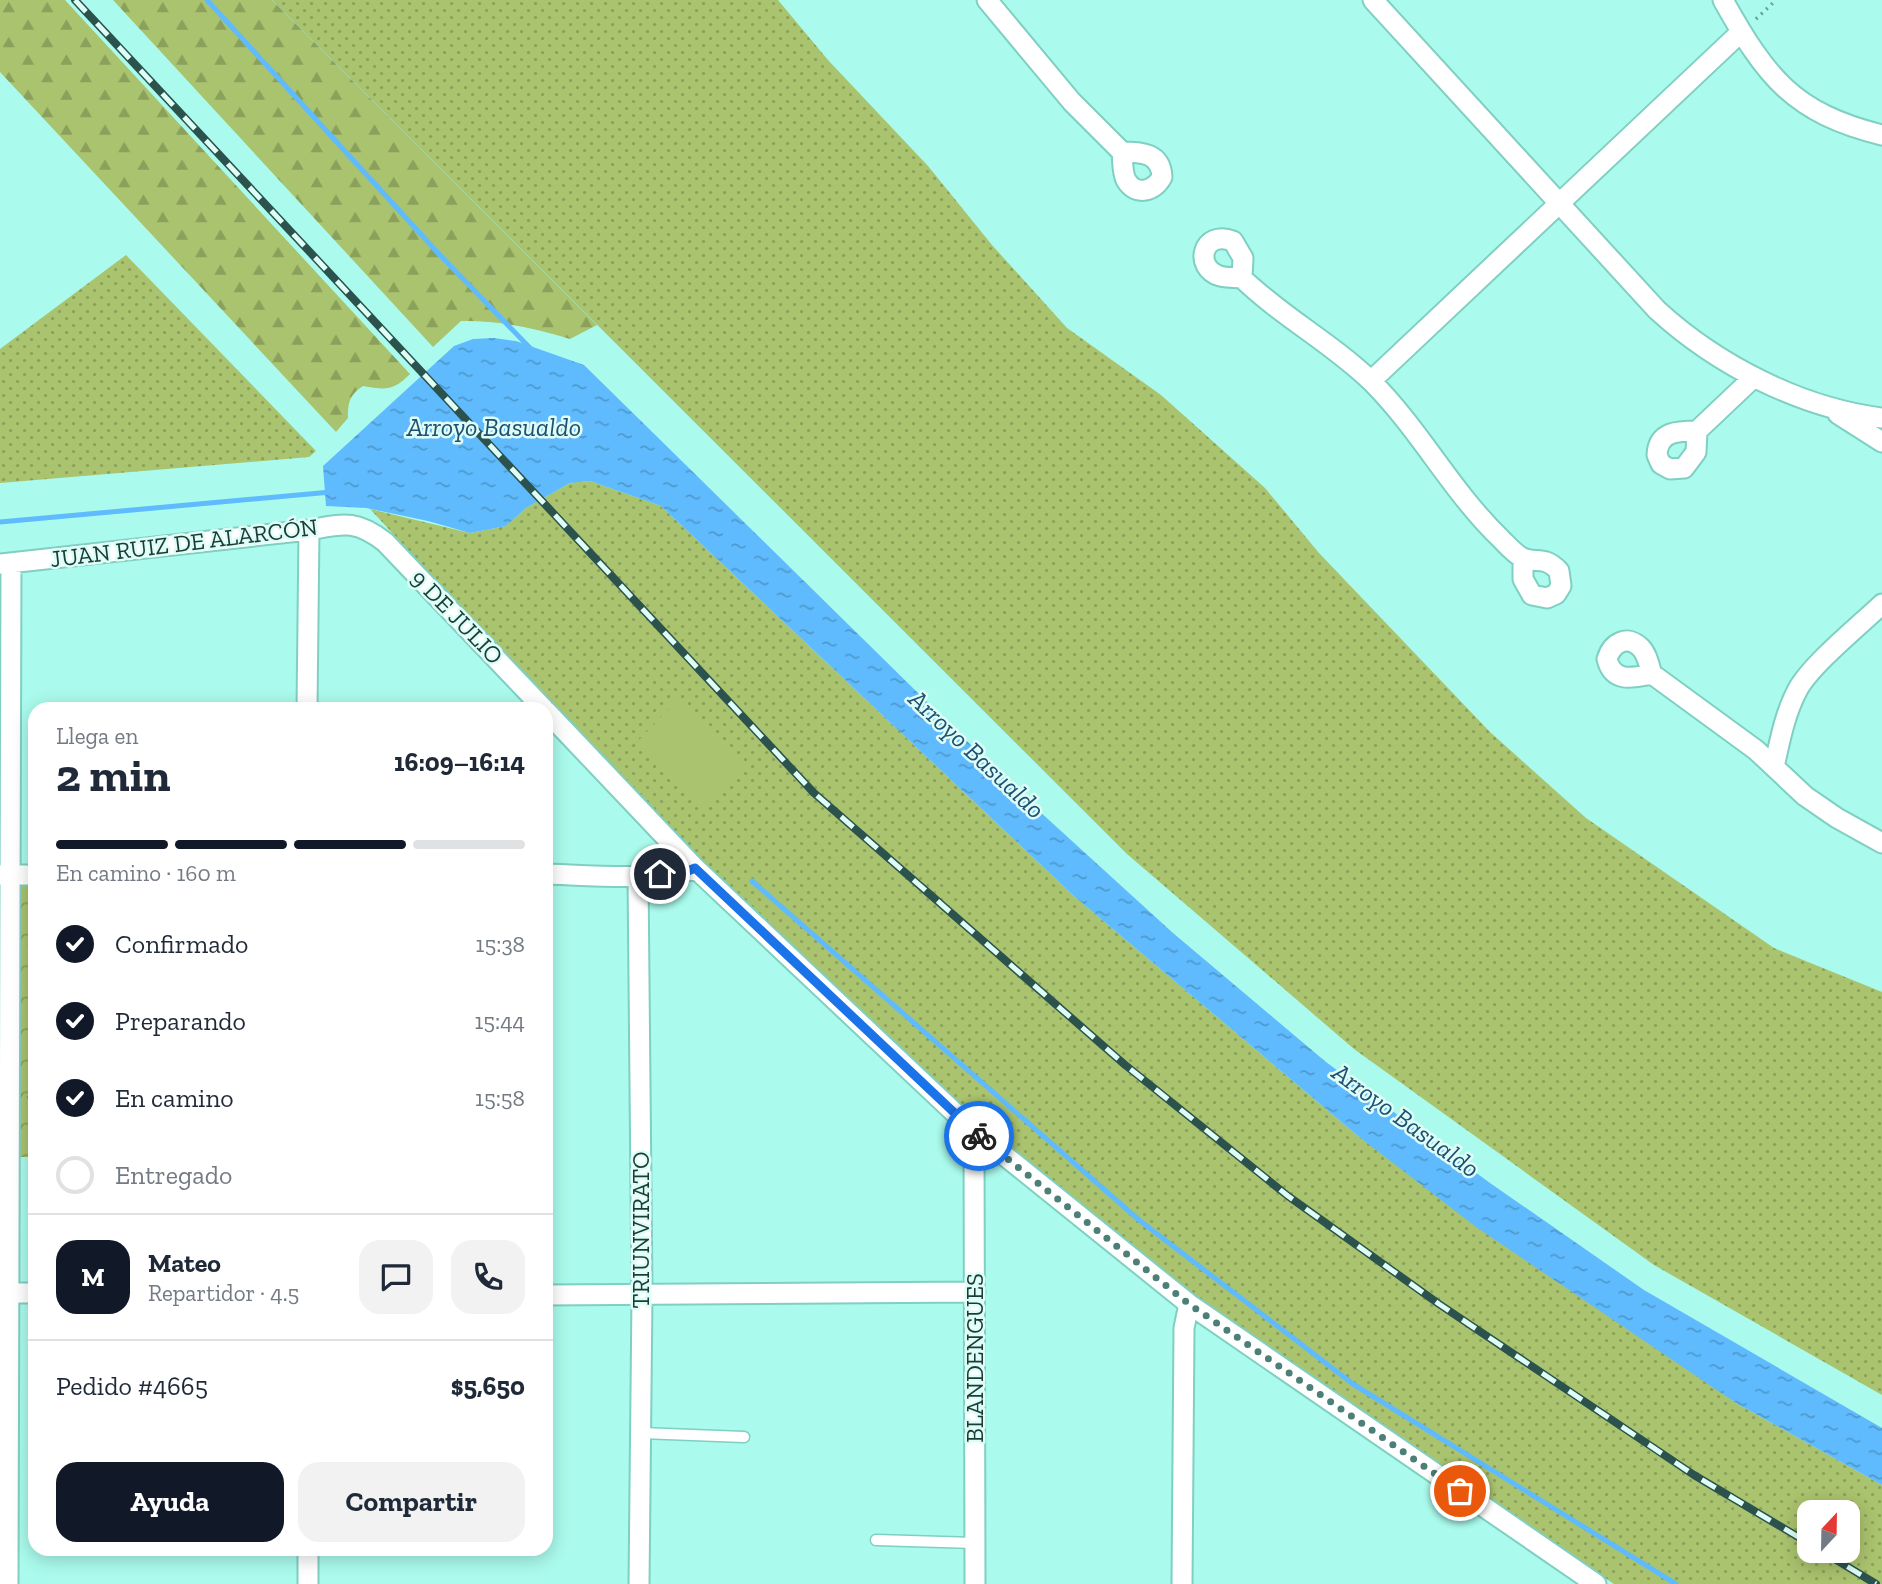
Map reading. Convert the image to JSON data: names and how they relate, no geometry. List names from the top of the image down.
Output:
{
  "streets": {
    "street": [
      "JUAN RUIZ DE ALARCÓN",
      "9 DE JULIO",
      "TRIUNVIRATO",
      "BLANDENGUES"
    ]
  },
  "crossings": [
    ["JUAN RUIZ DE ALARCÓN", "9 DE JULIO"],
    ["9 DE JULIO", "BLANDENGUES"]
  ],
  "water": ["Arroyo Basualdo"],
  "north": "top",
  "page": {
    "heading": ["2 min", "Llega en", "16:09–16:14"],
    "panel": [
      "Mateo",
      "Repartidor · 4.5",
      "Pedido #4665",
      "$5,650"
    ],
    "bar": "En camino · 160 m",
    "list": [
      ["Confirmado", "15:38"],
      ["Preparando", "15:44"],
      ["En camino", "15:58"],
      "Entregado"
    ],
    "round": "M",
    "buttons": ["Ayuda", "Compartir"]
  }
}
